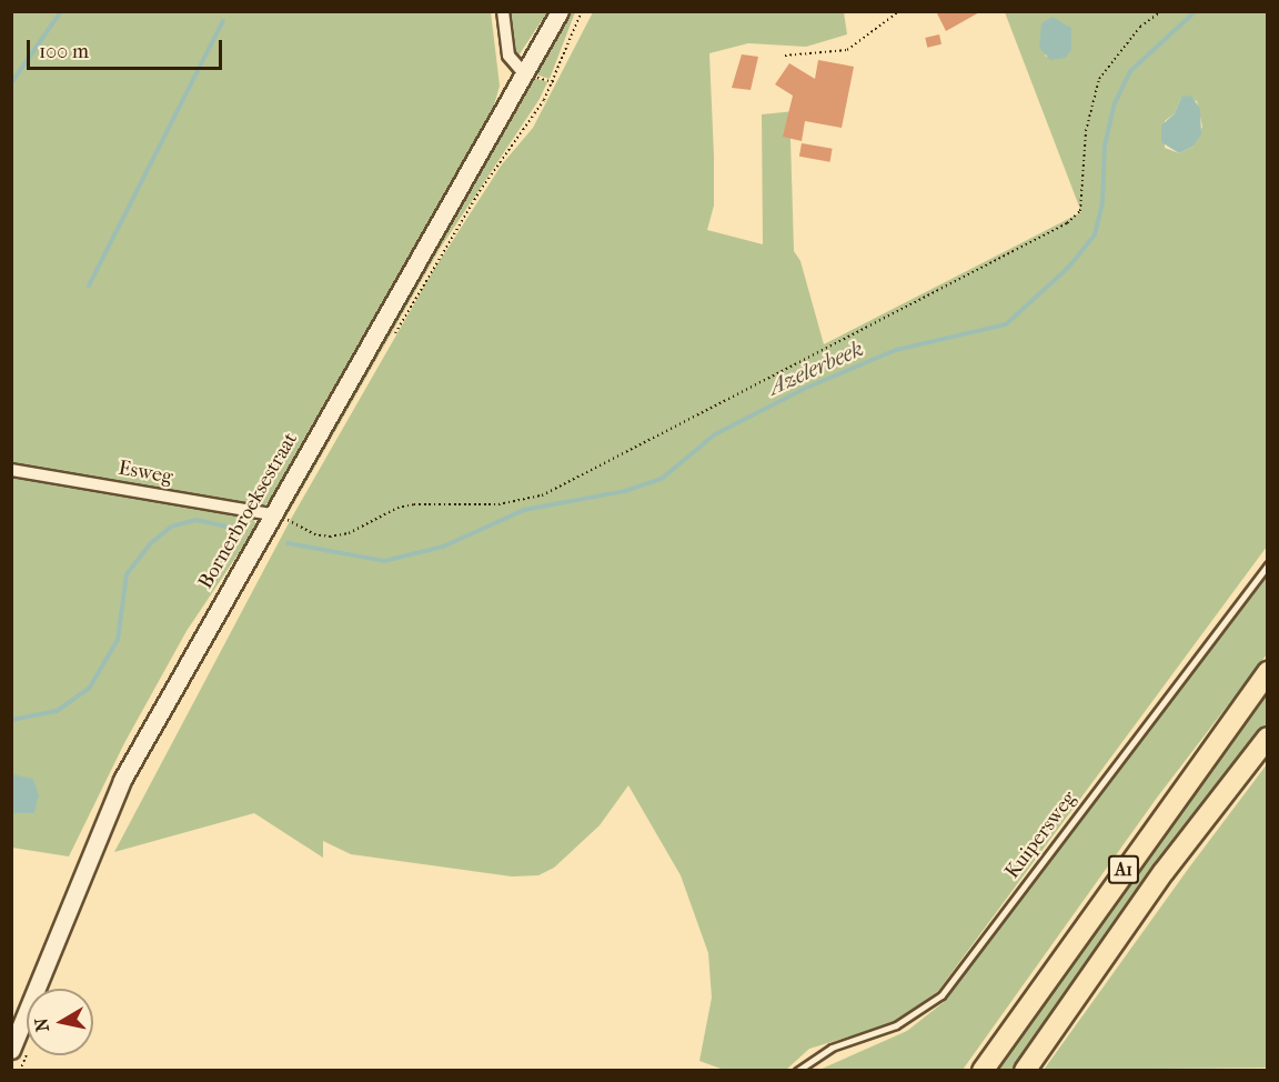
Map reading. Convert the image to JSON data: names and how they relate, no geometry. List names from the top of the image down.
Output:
{
  "streets": {
    "highway": ["A1"],
    "main road": ["Bornerbroeksestraat"],
    "street": ["Esweg"],
    "lane": ["Kuipersweg"]
  },
  "crossings": [
    ["Esweg", "Bornerbroeksestraat"]
  ],
  "water": ["Azelerbeek"],
  "scale_bar": "100 m",
  "north": "left"
}
